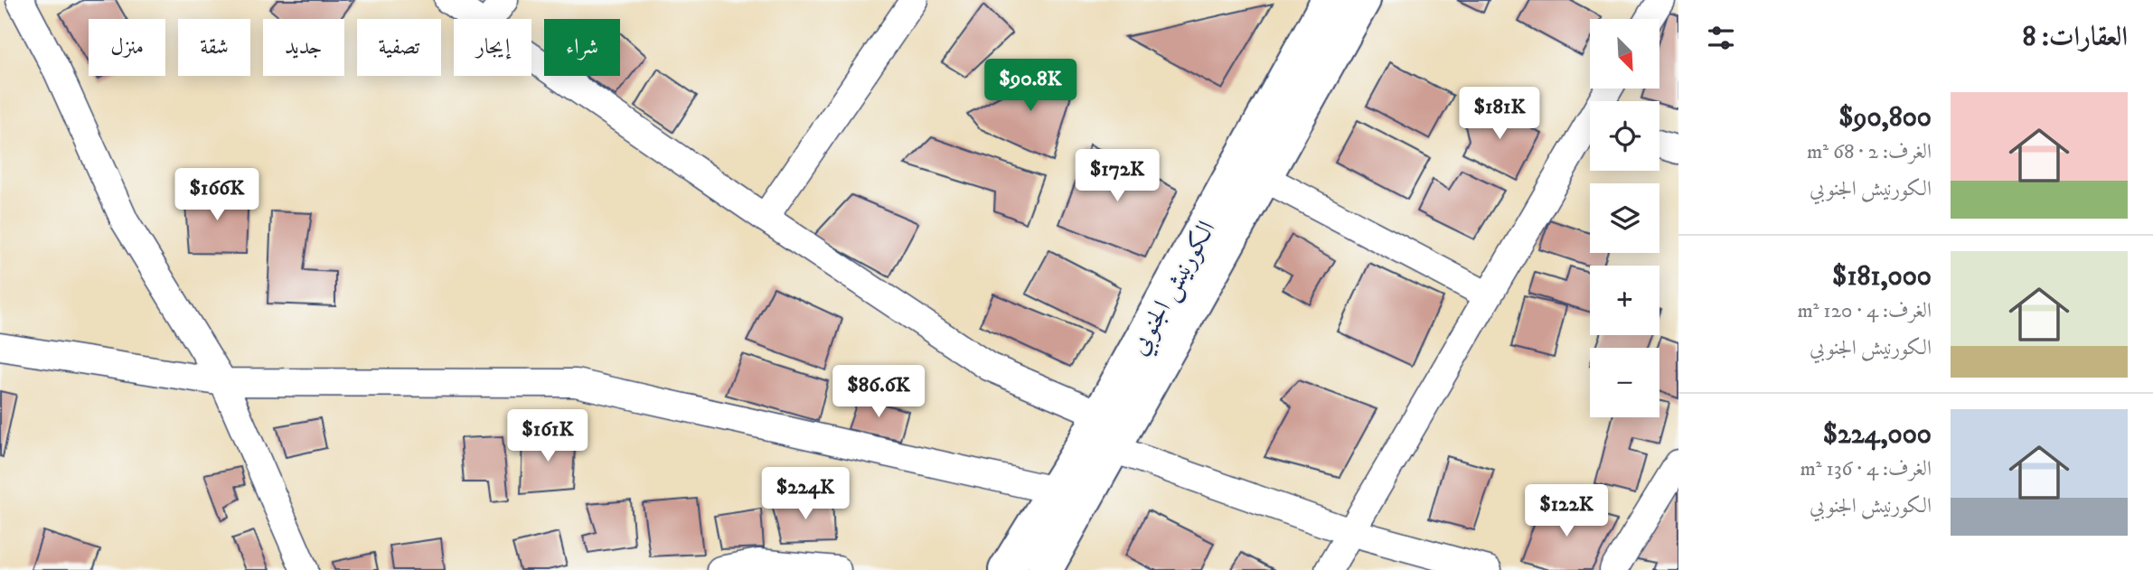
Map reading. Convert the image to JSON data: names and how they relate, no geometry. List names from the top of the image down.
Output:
{
  "streets": {
    "main road": ["الكورنيش الجنوبي"]
  },
  "north": "bottom right",
  "page": {
    "heading": "العقارات: 8",
    "map_buttons": ["+", "−"],
    "chip": [
      "شراء",
      "إيجار",
      "تصفية",
      "جديد",
      "شقة",
      "منزل"
    ],
    "price": [
      "$90.8K",
      "$181K",
      "$172K",
      "$166K",
      "$86.6K",
      "$161K",
      "$224K",
      "$122K"
    ],
    "list": [
      {
        "name": "$90,800",
        "note": "الغرف: 2 · 68 m² · الكورنيش الجنوبي"
      },
      {
        "name": "$181,000",
        "note": "الغرف: 4 · 120 m² · الكورنيش الجنوبي"
      },
      {
        "name": "$224,000",
        "note": "الغرف: 4 · 136 m² · الكورنيش الجنوبي"
      }
    ]
  }
}
